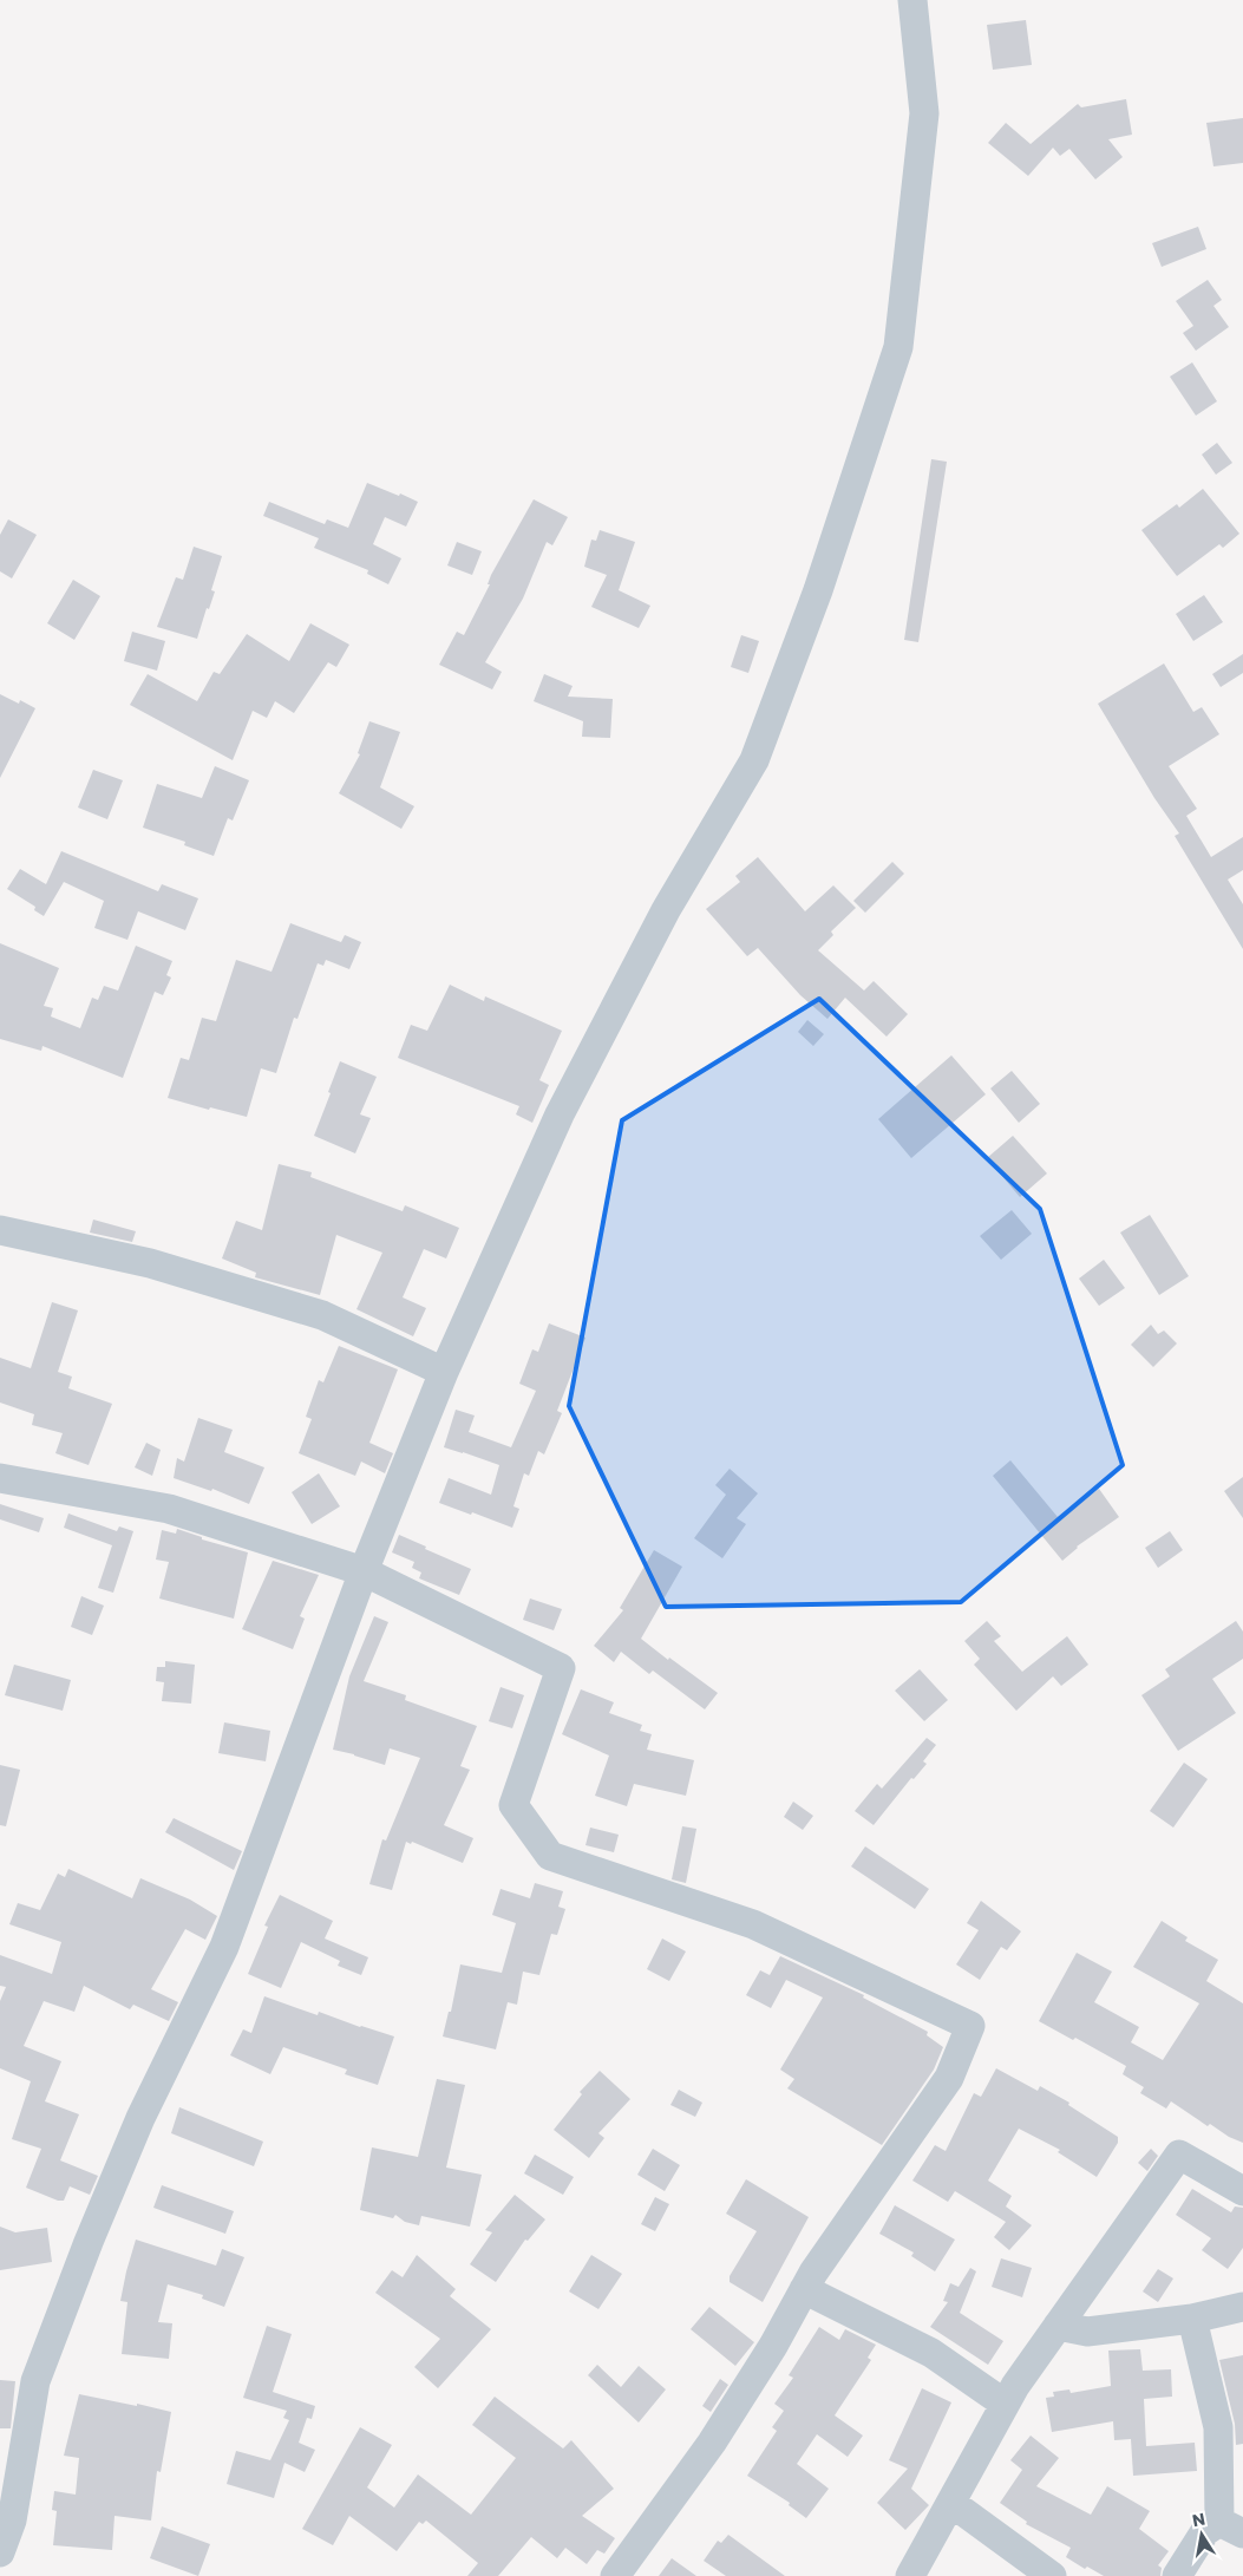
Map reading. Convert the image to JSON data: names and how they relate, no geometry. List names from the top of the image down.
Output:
{
  "north": "top"
}
